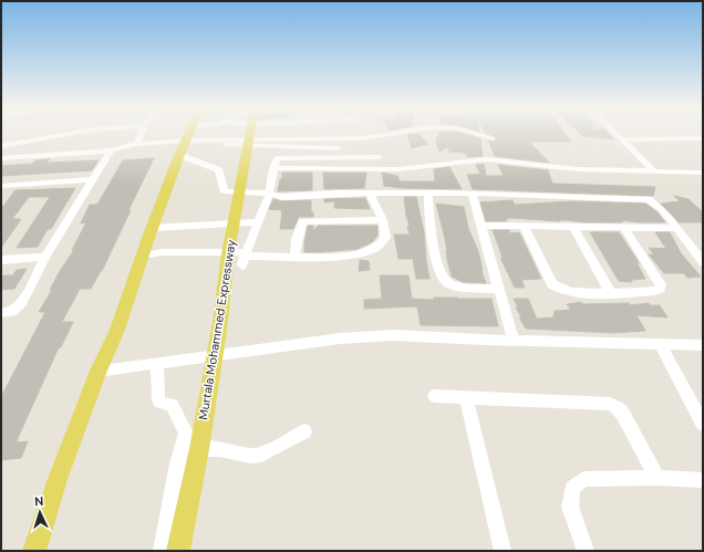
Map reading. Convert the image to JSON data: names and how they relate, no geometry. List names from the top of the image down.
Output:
{
  "streets": {
    "main road": ["Murtala Mohammed Expressway"]
  },
  "north": "top"
}
